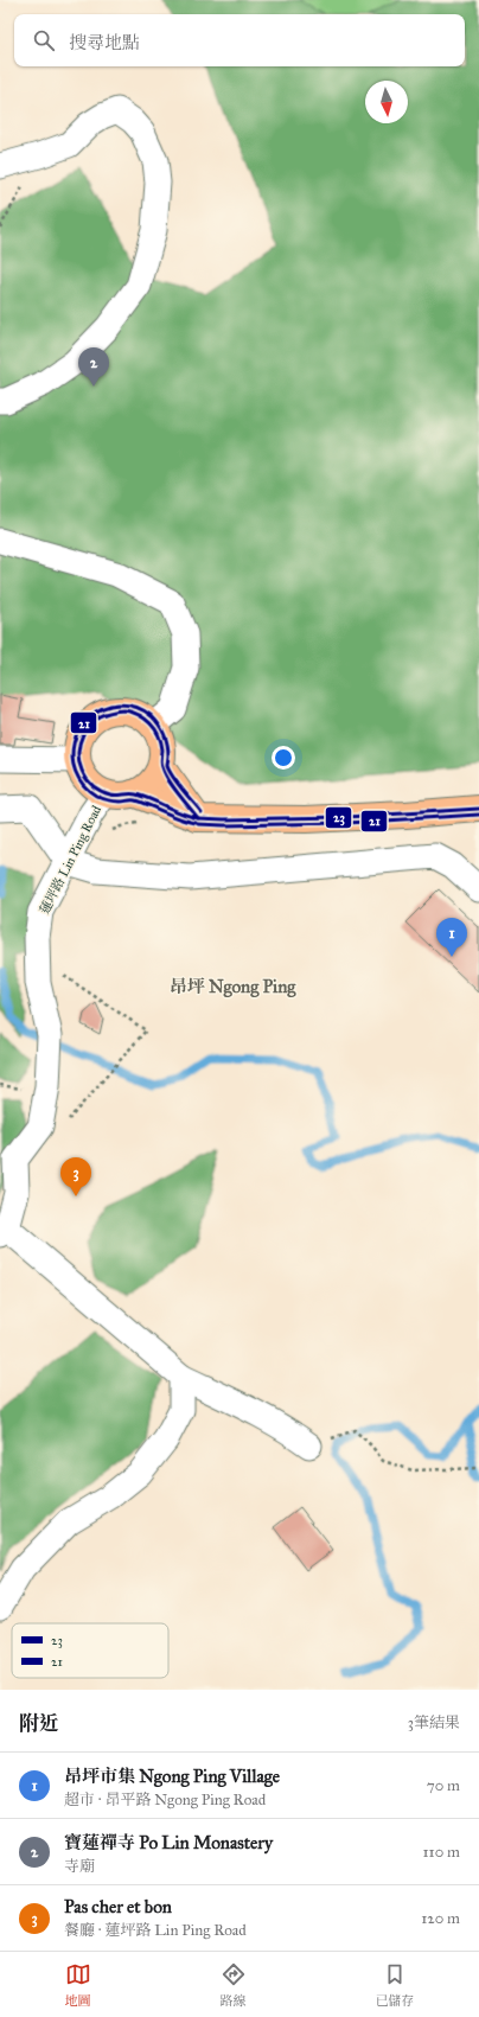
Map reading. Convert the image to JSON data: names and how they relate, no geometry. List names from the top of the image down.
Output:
{
  "streets": {
    "street": ["蓮坪路 Lin Ping Road"]
  },
  "districts": ["昂坪 Ngong Ping"],
  "lines": ["transit line 21", "transit line 23"],
  "legend": ["23", "21"],
  "north": "bottom",
  "page": {
    "search": "搜尋地點",
    "pins": ["2", "1", "3"],
    "heading": ["附近", "3筆結果"],
    "list": [
      {
        "mark": "1",
        "name": "昂坪市集 Ngong Ping Village",
        "note": "超市 · 昂平路 Ngong Ping Road",
        "value": "70 m"
      },
      {
        "mark": "2",
        "name": "寶蓮禪寺 Po Lin Monastery",
        "note": "寺廟",
        "value": "110 m"
      },
      {
        "mark": "3",
        "name": "Pas cher et bon",
        "note": "餐廳 · 蓮坪路 Lin Ping Road",
        "value": "120 m"
      }
    ],
    "nav": ["地圖", "路線", "已儲存"]
  }
}
